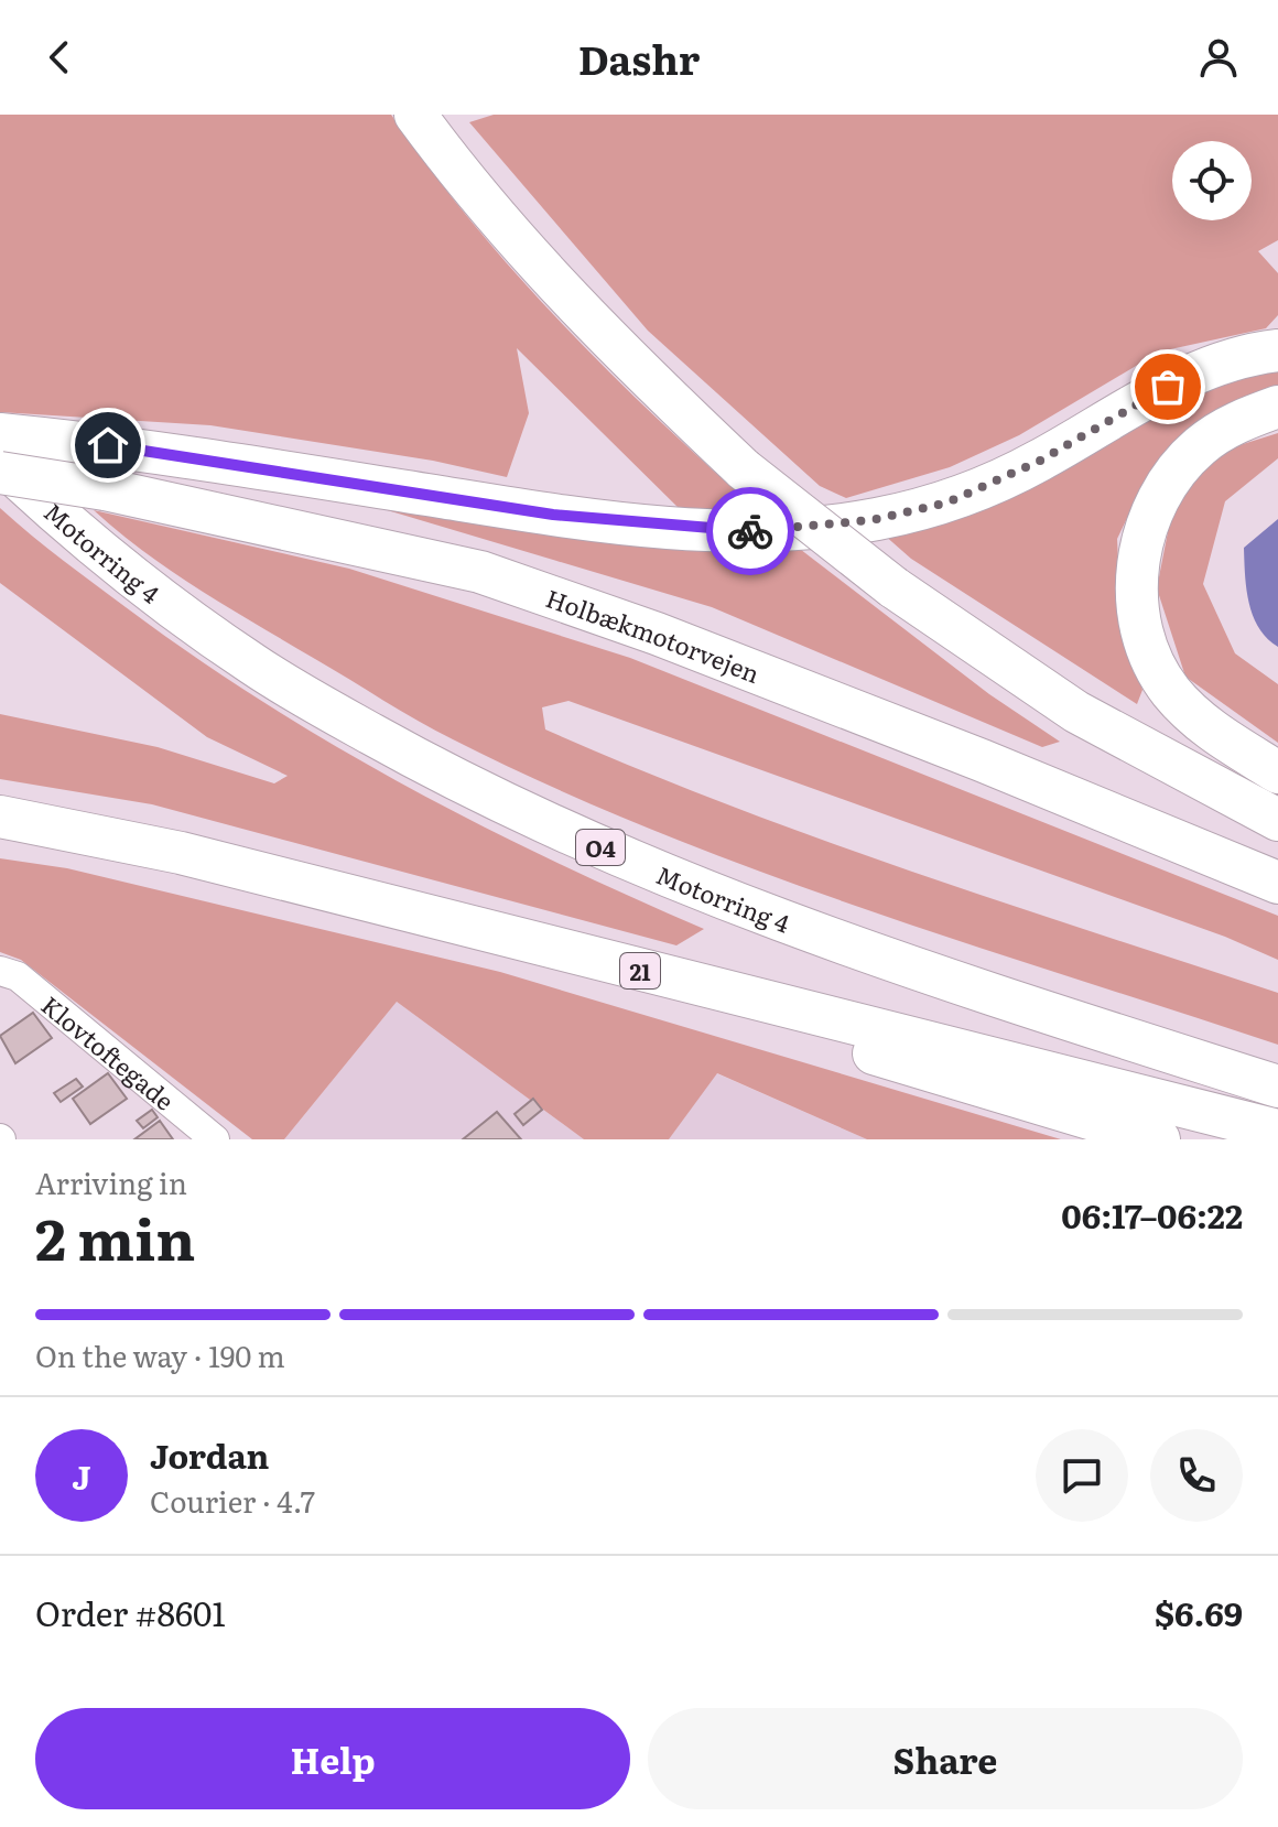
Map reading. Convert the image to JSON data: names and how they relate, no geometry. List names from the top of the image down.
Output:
{
  "streets": {
    "highway": [
      "Motorring 4",
      "Holbækmotorvejen",
      "O4",
      "21"
    ],
    "street": ["Klovtoftegade"]
  },
  "page": {
    "header": "Dashr",
    "heading": ["2 min", "Arriving in", "06:17–06:22"],
    "panel": [
      "Jordan",
      "Courier · 4.7",
      "Order #8601",
      "$6.69"
    ],
    "bar": "On the way · 190 m",
    "round": "J",
    "buttons": ["Help", "Share"]
  }
}
